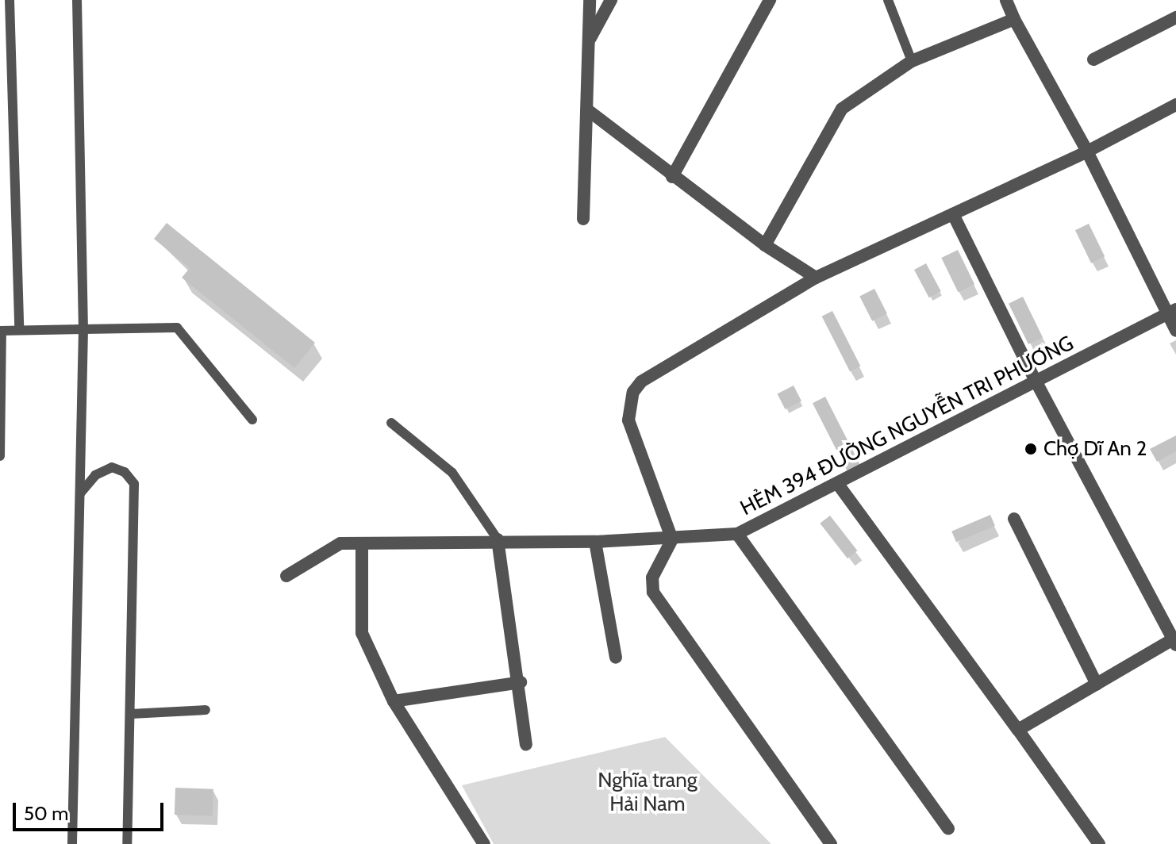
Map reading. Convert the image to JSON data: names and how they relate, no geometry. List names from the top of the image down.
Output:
{
  "streets": {
    "street": ["HẺM 394 ĐƯỜNG NGUYỄN TRI PHƯƠNG"]
  },
  "parks": ["Nghĩa trang Hải Nam"],
  "places": ["Chợ Dĩ An 2"],
  "scale_bar": "50 m"
}
